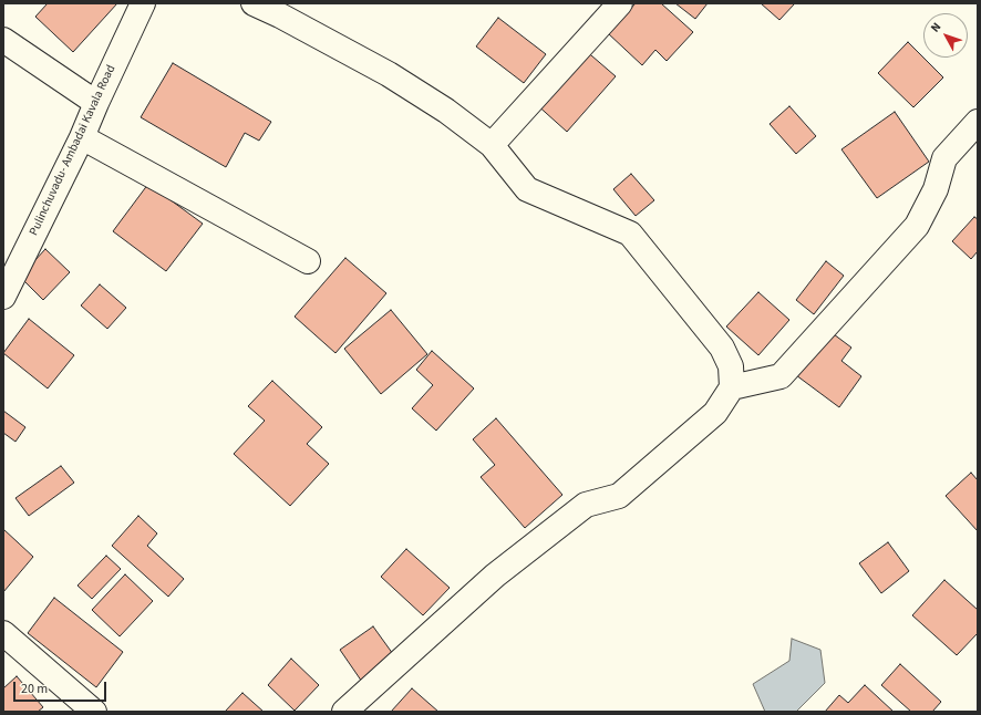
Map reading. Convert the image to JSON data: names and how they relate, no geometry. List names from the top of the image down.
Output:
{
  "streets": {
    "street": ["Pulinchuvadu- Ambadai Kavala Road"]
  },
  "scale_bar": "20 m",
  "north": "top left"
}
